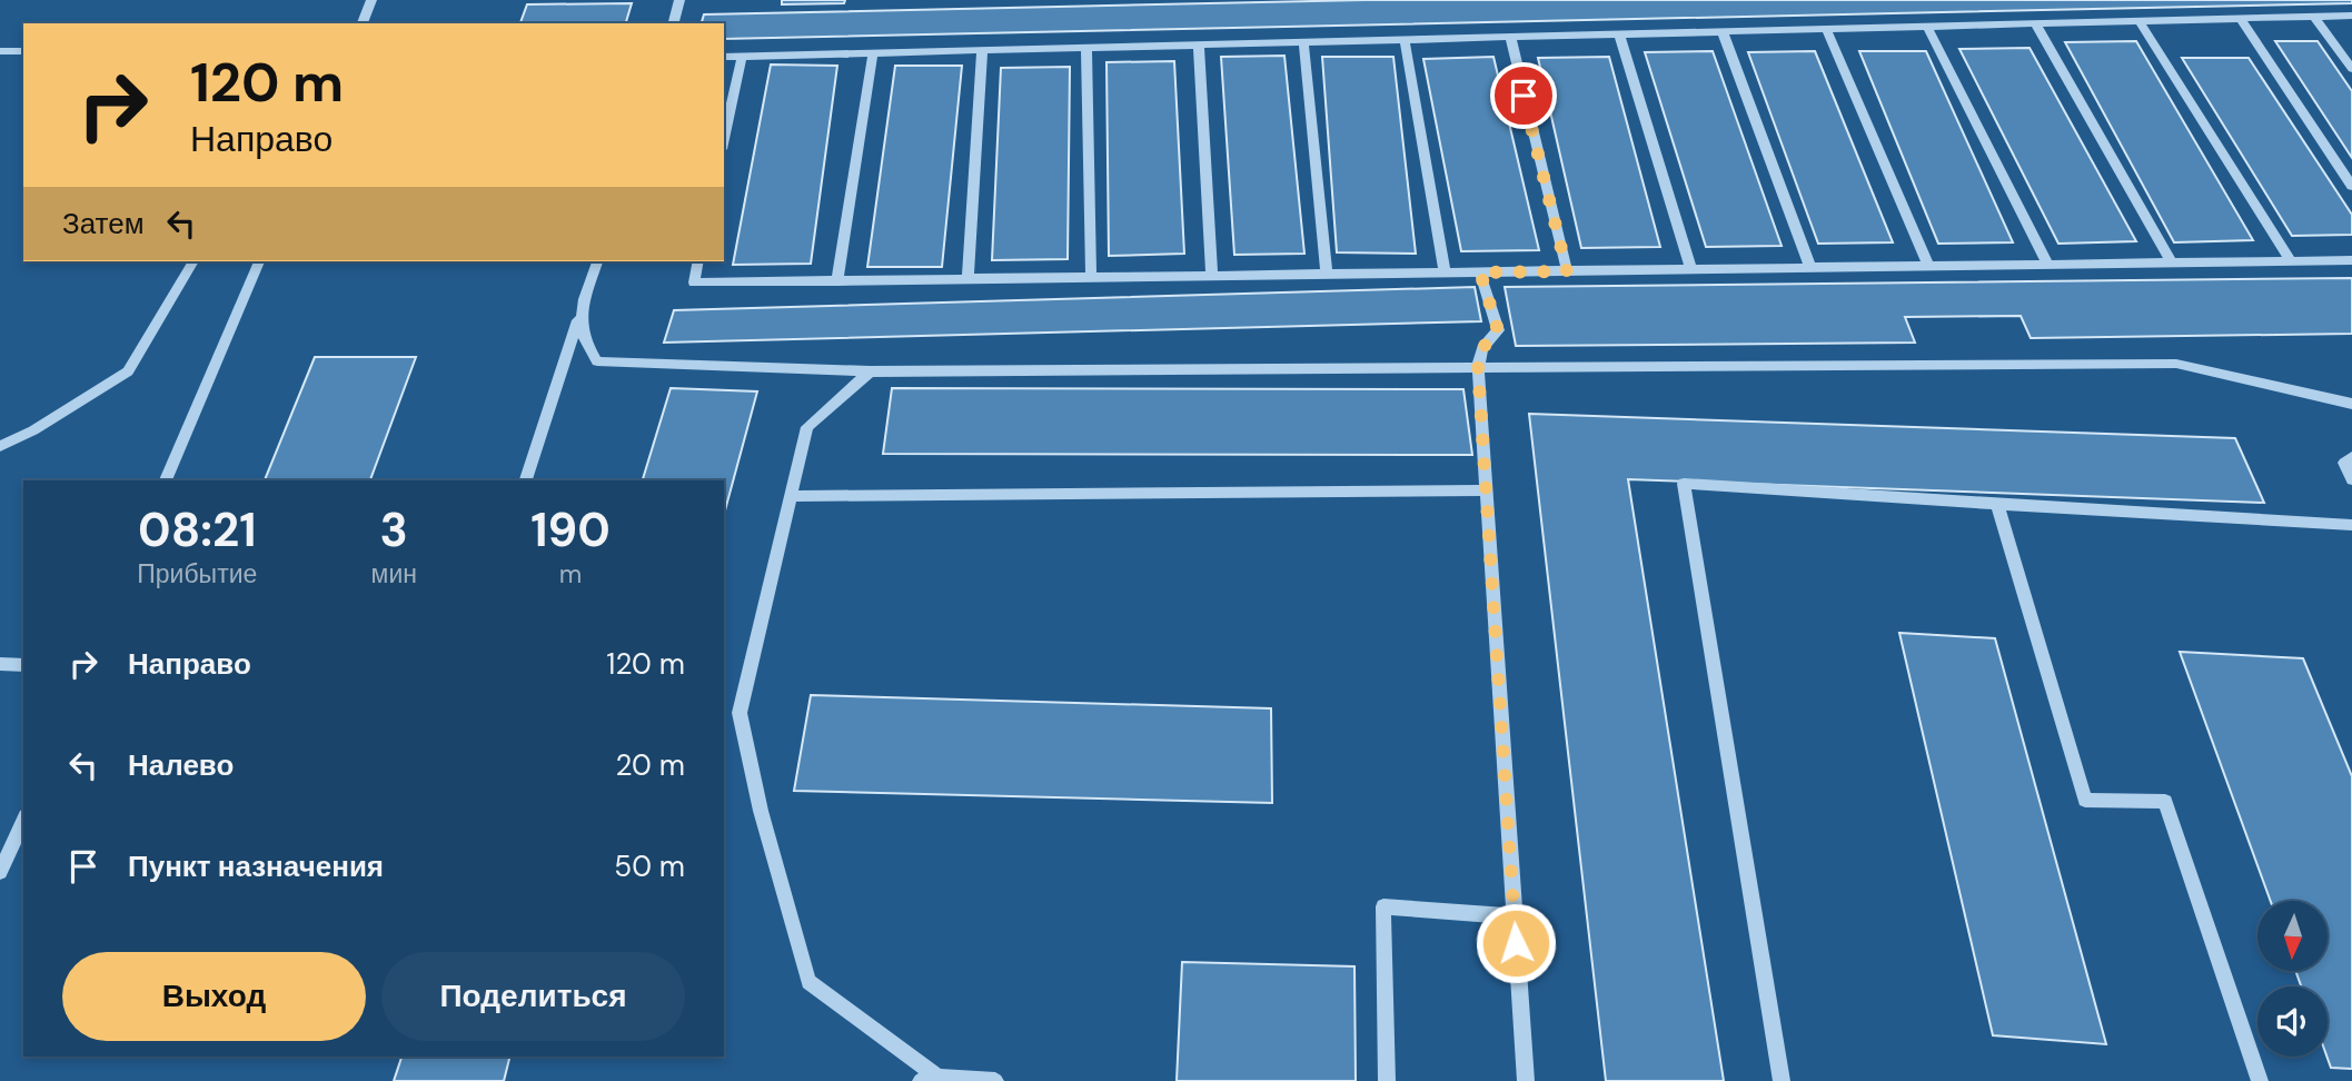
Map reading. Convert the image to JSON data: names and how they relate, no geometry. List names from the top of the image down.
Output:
{
  "north": "bottom",
  "page": {
    "turn": ["120 m", "Направо"],
    "then": "Затем",
    "eta": [
      "08:21",
      "Прибытие",
      "3",
      "мин",
      "190",
      "m"
    ],
    "list": [
      {
        "name": "Направо",
        "value": "120 m"
      },
      {
        "name": "Налево",
        "value": "20 m"
      },
      {
        "name": "Пункт назначения",
        "value": "50 m"
      }
    ],
    "buttons": ["Выход", "Поделиться"]
  }
}
